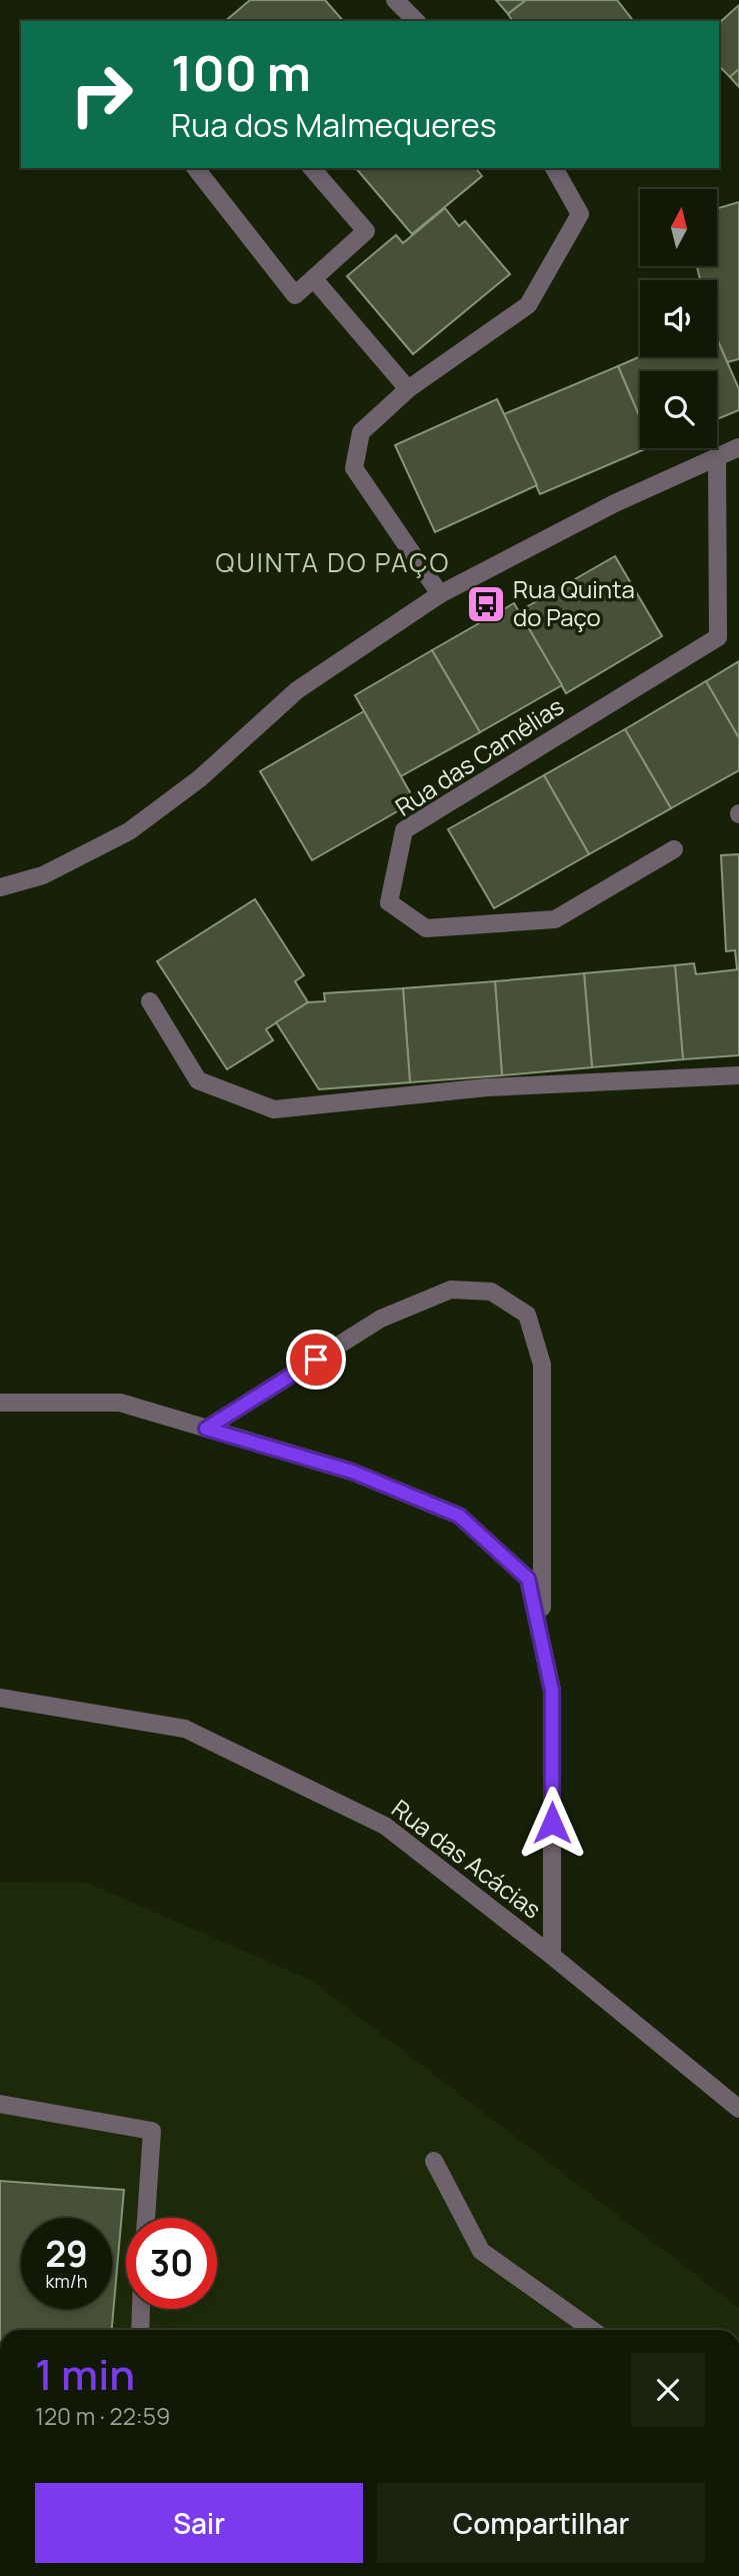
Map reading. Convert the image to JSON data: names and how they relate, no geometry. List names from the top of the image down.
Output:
{
  "streets": {
    "street": ["Rua das Camélias", "Rua das Acácias"]
  },
  "districts": ["QUINTA DO PAÇO"],
  "places": {
    "bus stop": ["Rua Quinta do Paço"]
  },
  "north": "top",
  "page": {
    "turn": ["100 m", "Rua dos Malmequeres"],
    "speed": "29 km/h",
    "limit": "30",
    "heading": ["1 min", "120 m · 22:59"],
    "buttons": ["Sair", "Compartilhar"]
  }
}
